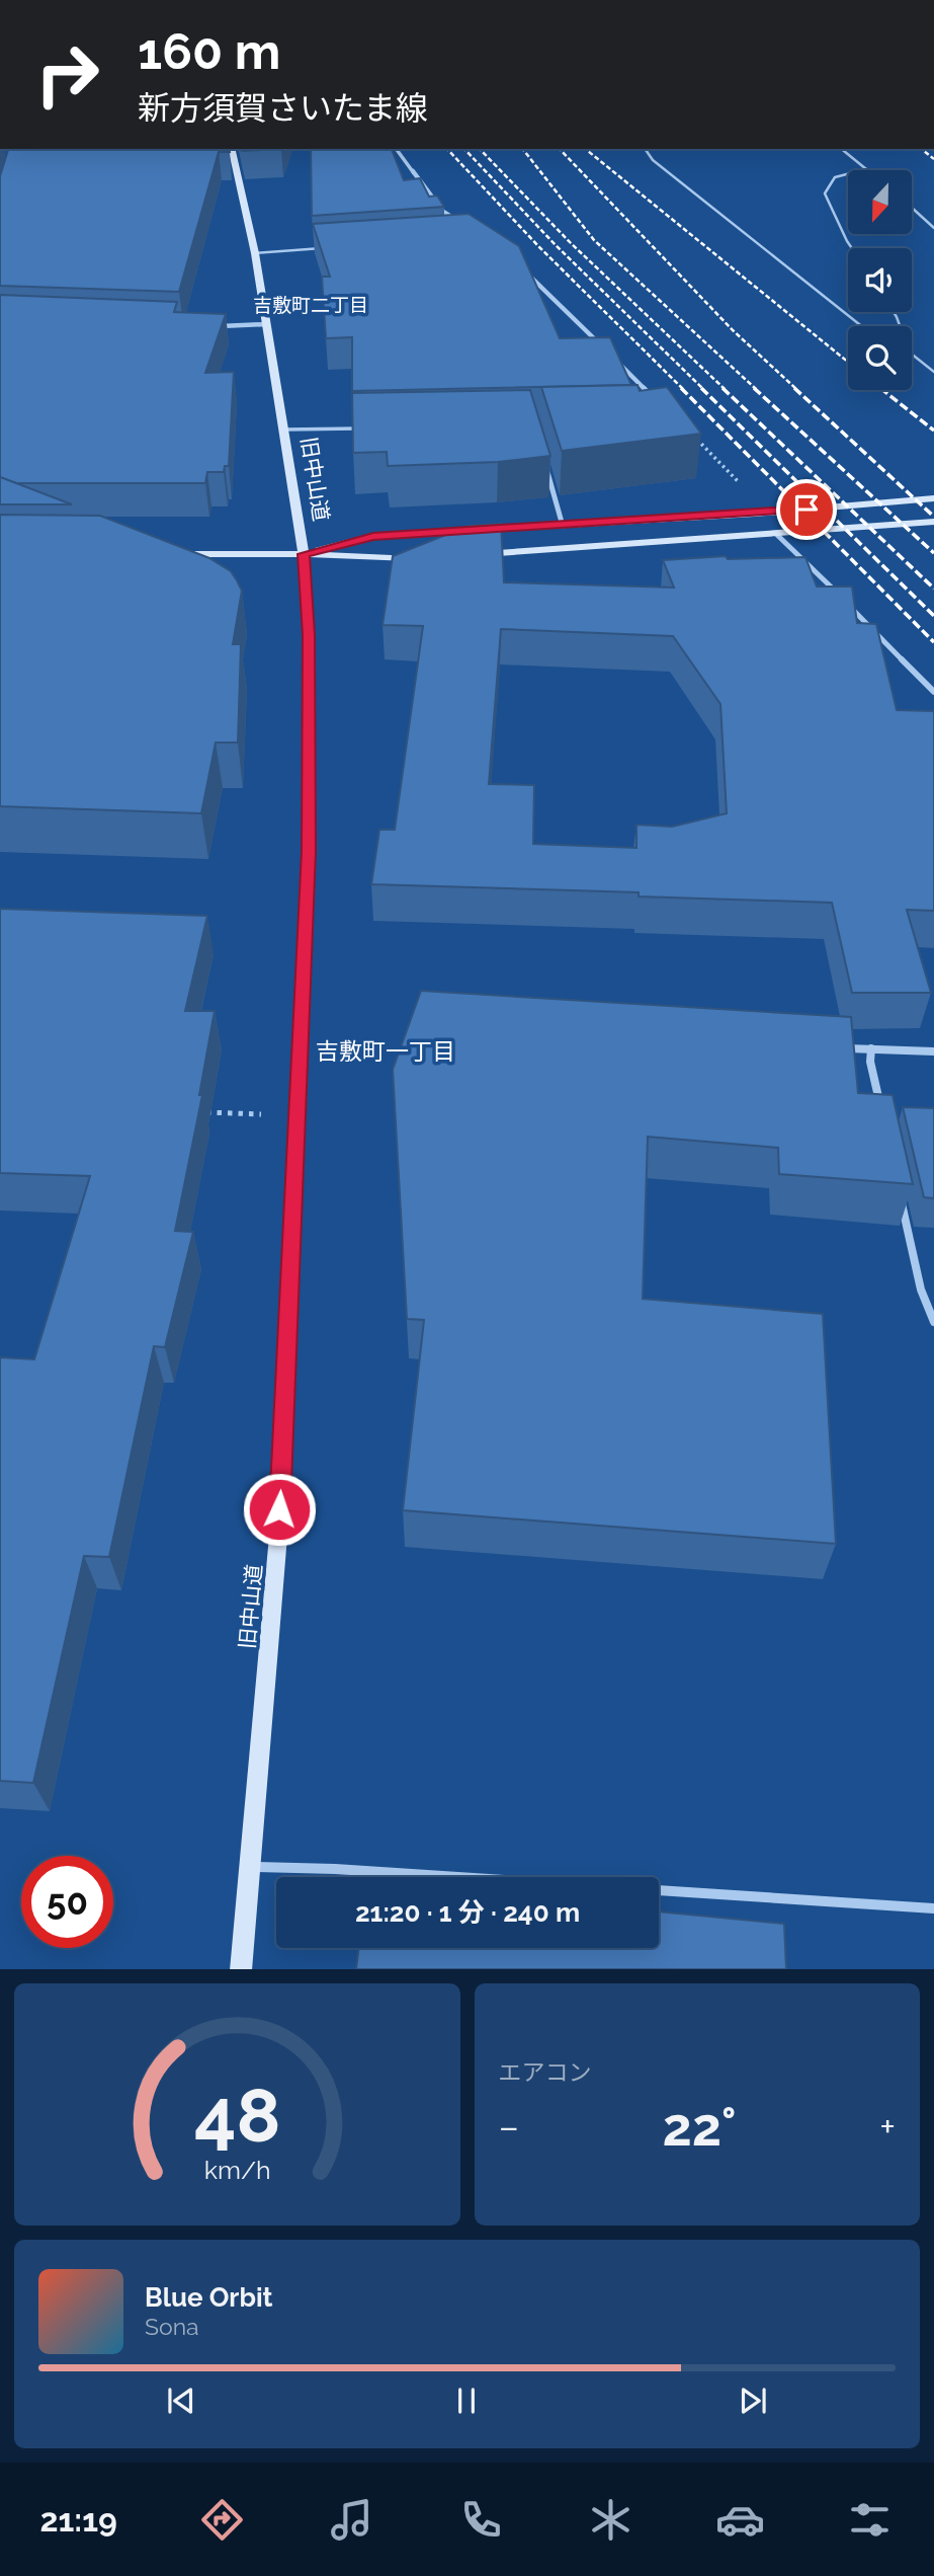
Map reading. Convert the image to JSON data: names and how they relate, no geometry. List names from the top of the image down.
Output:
{
  "streets": {
    "main road": ["旧中山道"]
  },
  "districts": ["吉敷町二丁目", "吉敷町一丁目"],
  "north": "bottom",
  "page": {
    "turn": ["160 m", "新方須賀さいたま線"],
    "limit": "50",
    "trip": "21:20 · 1 分 · 240 m",
    "tile": "エアコン",
    "heat": ["−", "22°", "+"],
    "song": ["Blue Orbit", "Sona"],
    "tabs": "21:19",
    "gauge": ["48", "km/h"]
  }
}
